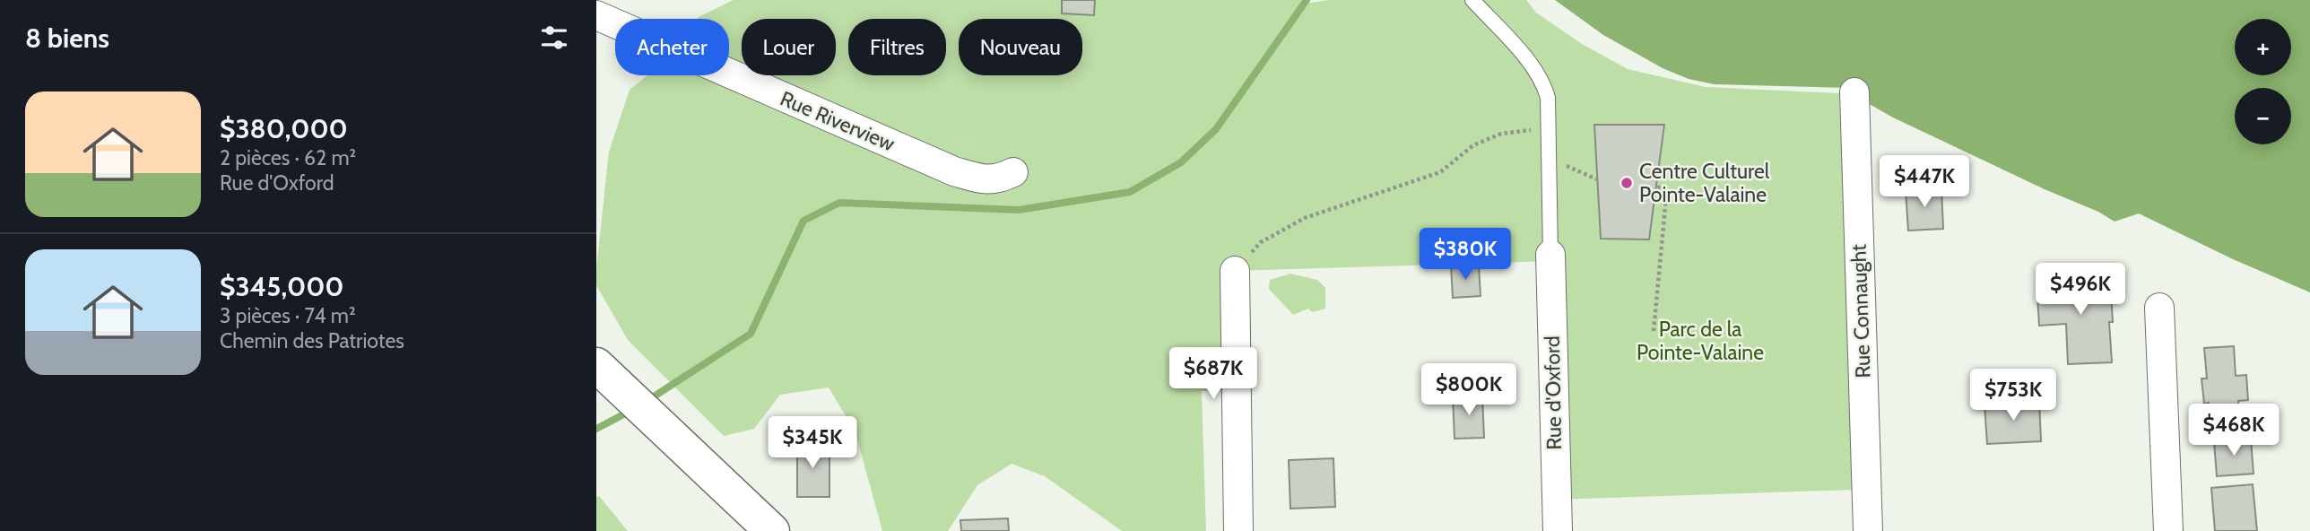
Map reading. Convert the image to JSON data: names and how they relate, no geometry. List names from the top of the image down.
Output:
{
  "streets": {
    "street": ["Rue Riverview", "Rue Connaught", "Rue d'Oxford"]
  },
  "parks": ["Parc de la Pointe-Valaine"],
  "places": ["Centre Culturel Pointe-Valaine"],
  "page": {
    "heading": "8 biens",
    "map_buttons": ["+", "−"],
    "chip": [
      "Acheter",
      "Louer",
      "Filtres",
      "Nouveau"
    ],
    "list": [
      {
        "name": "$380,000",
        "note": "2 pièces · 62 m² · Rue d'Oxford"
      },
      {
        "name": "$345,000",
        "note": "3 pièces · 74 m² · Chemin des Patriotes"
      }
    ],
    "price": [
      "$447K",
      "$380K",
      "$496K",
      "$687K",
      "$800K",
      "$753K",
      "$468K",
      "$345K"
    ]
  }
}
